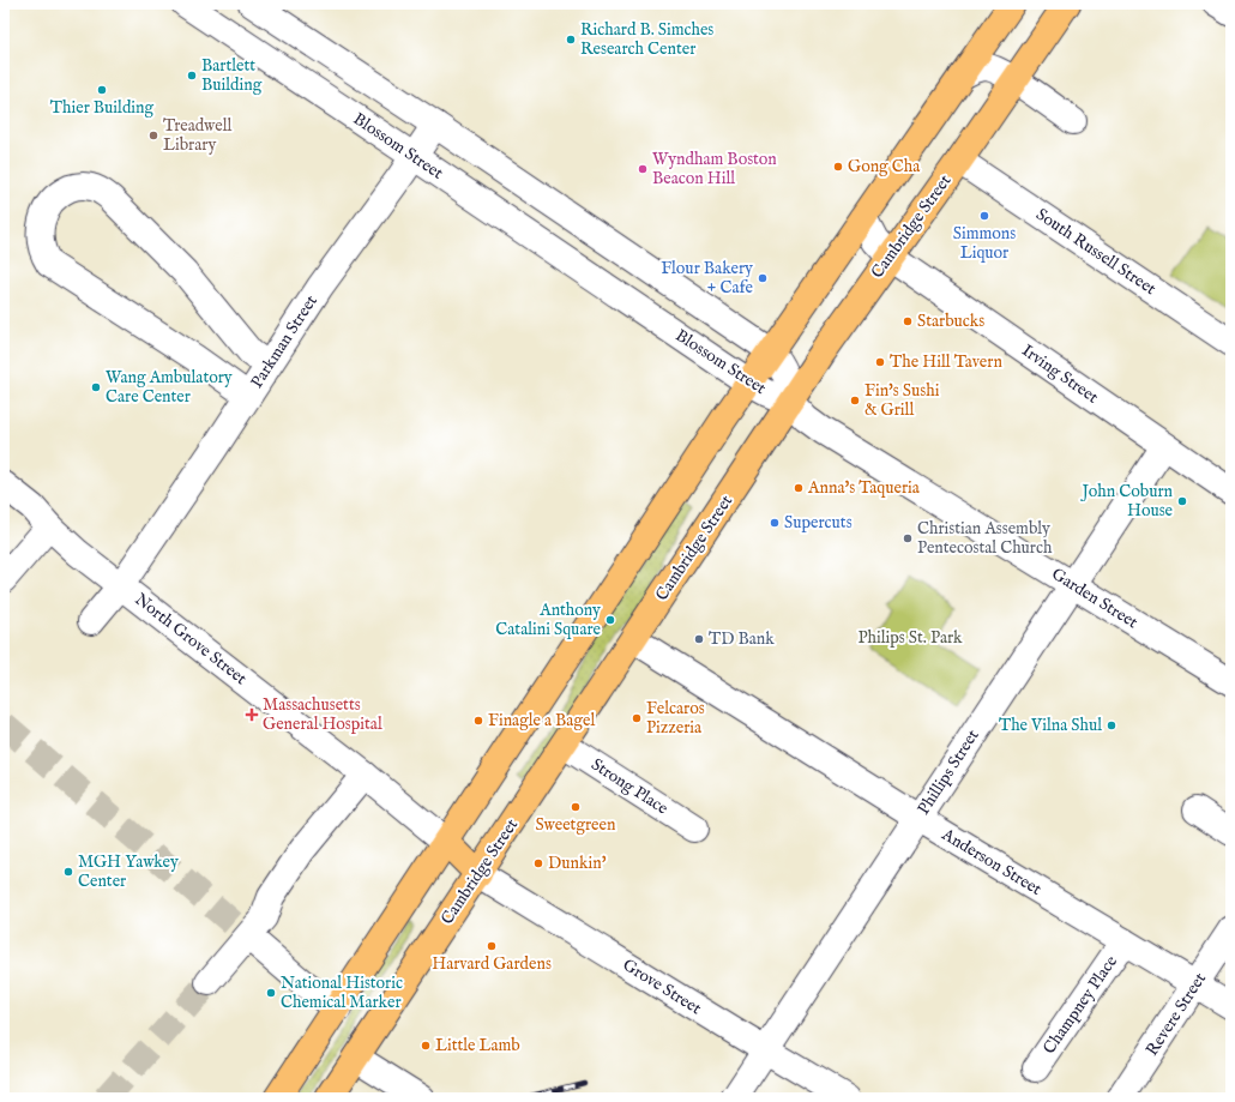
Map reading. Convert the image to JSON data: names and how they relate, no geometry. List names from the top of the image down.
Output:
{
  "streets": {
    "main road": ["Cambridge Street"],
    "street": [
      "Blossom Street",
      "South Russell Street",
      "Parkman Street",
      "Irving Street",
      "Garden Street",
      "North Grove Street",
      "Phillips Street",
      "Strong Place",
      "Anderson Street",
      "Grove Street",
      "Champney Place",
      "Revere Street"
    ]
  },
  "crossings": [
    ["Blossom Street", "Cambridge Street"],
    ["Blossom Street", "Parkman Street"],
    ["Blossom Street", "Garden Street"],
    ["Cambridge Street", "South Russell Street"],
    ["Cambridge Street", "Irving Street"],
    ["Cambridge Street", "Garden Street"],
    ["Cambridge Street", "Strong Place"],
    ["Cambridge Street", "Anderson Street"],
    ["Cambridge Street", "Grove Street"],
    ["Parkman Street", "North Grove Street"],
    ["Irving Street", "Phillips Street"],
    ["Garden Street", "Phillips Street"],
    ["Phillips Street", "Anderson Street"],
    ["Phillips Street", "Grove Street"],
    ["Anderson Street", "Champney Place"],
    ["Anderson Street", "Revere Street"]
  ],
  "parks": ["Philips St. Park"],
  "places": {
    "other": [
      "Richard B. Simches Research Center",
      "Bartlett Building",
      "Thier Building",
      "Treadwell Library",
      "Gong Cha",
      "Wyndham Boston Beacon Hill",
      "Simmons Liquor",
      "Flour Bakery + Cafe",
      "Starbucks",
      "The Hill Tavern",
      "Wang Ambulatory Care Center",
      "Fin's Sushi & Grill",
      "Anna's Taqueria",
      "John Coburn House",
      "Supercuts",
      "Christian Assembly Pentecostal Church",
      "Anthony Catalini Square",
      "TD Bank",
      "Felcaros Pizzeria",
      "Finagle a Bagel",
      "The Vilna Shul",
      "Sweetgreen",
      "Dunkin'",
      "MGH Yawkey Center",
      "Harvard Gardens",
      "National Historic Chemical Marker",
      "Little Lamb"
    ],
    "health": ["Massachusetts General Hospital"]
  }
}
